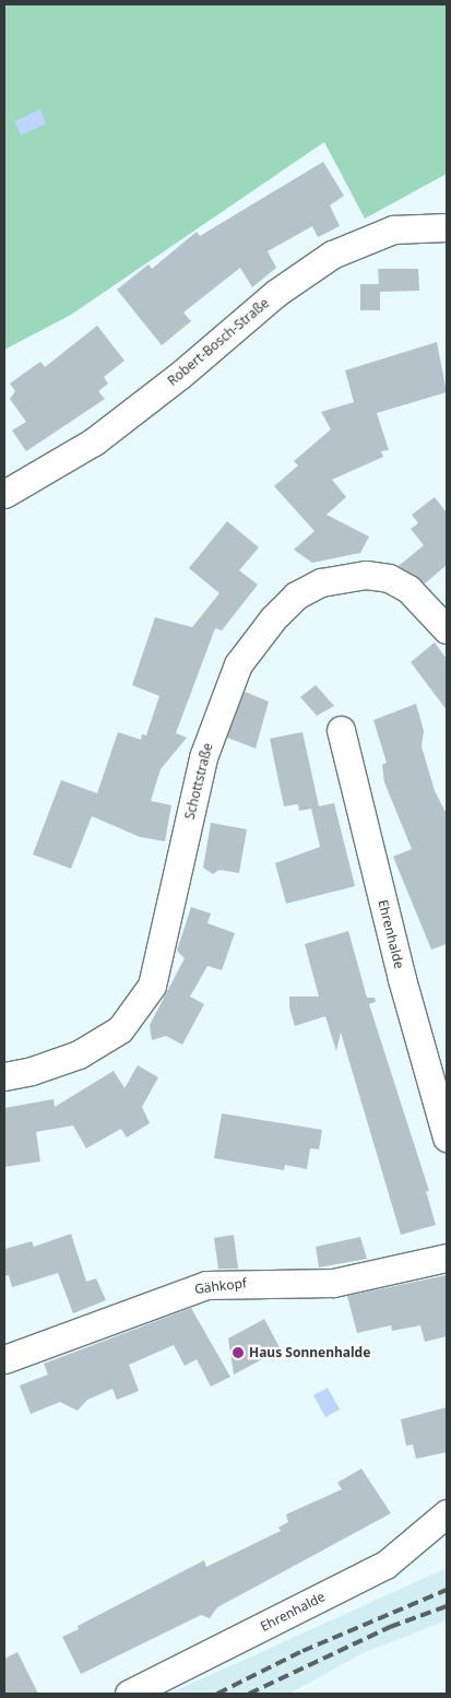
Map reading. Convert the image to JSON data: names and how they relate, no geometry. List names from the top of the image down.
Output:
{
  "streets": {
    "street": [
      "Robert-Bosch-Straße",
      "Schottstraße",
      "Ehrenhalde",
      "Gähkopf"
    ]
  },
  "places": ["Haus Sonnenhalde"]
}
